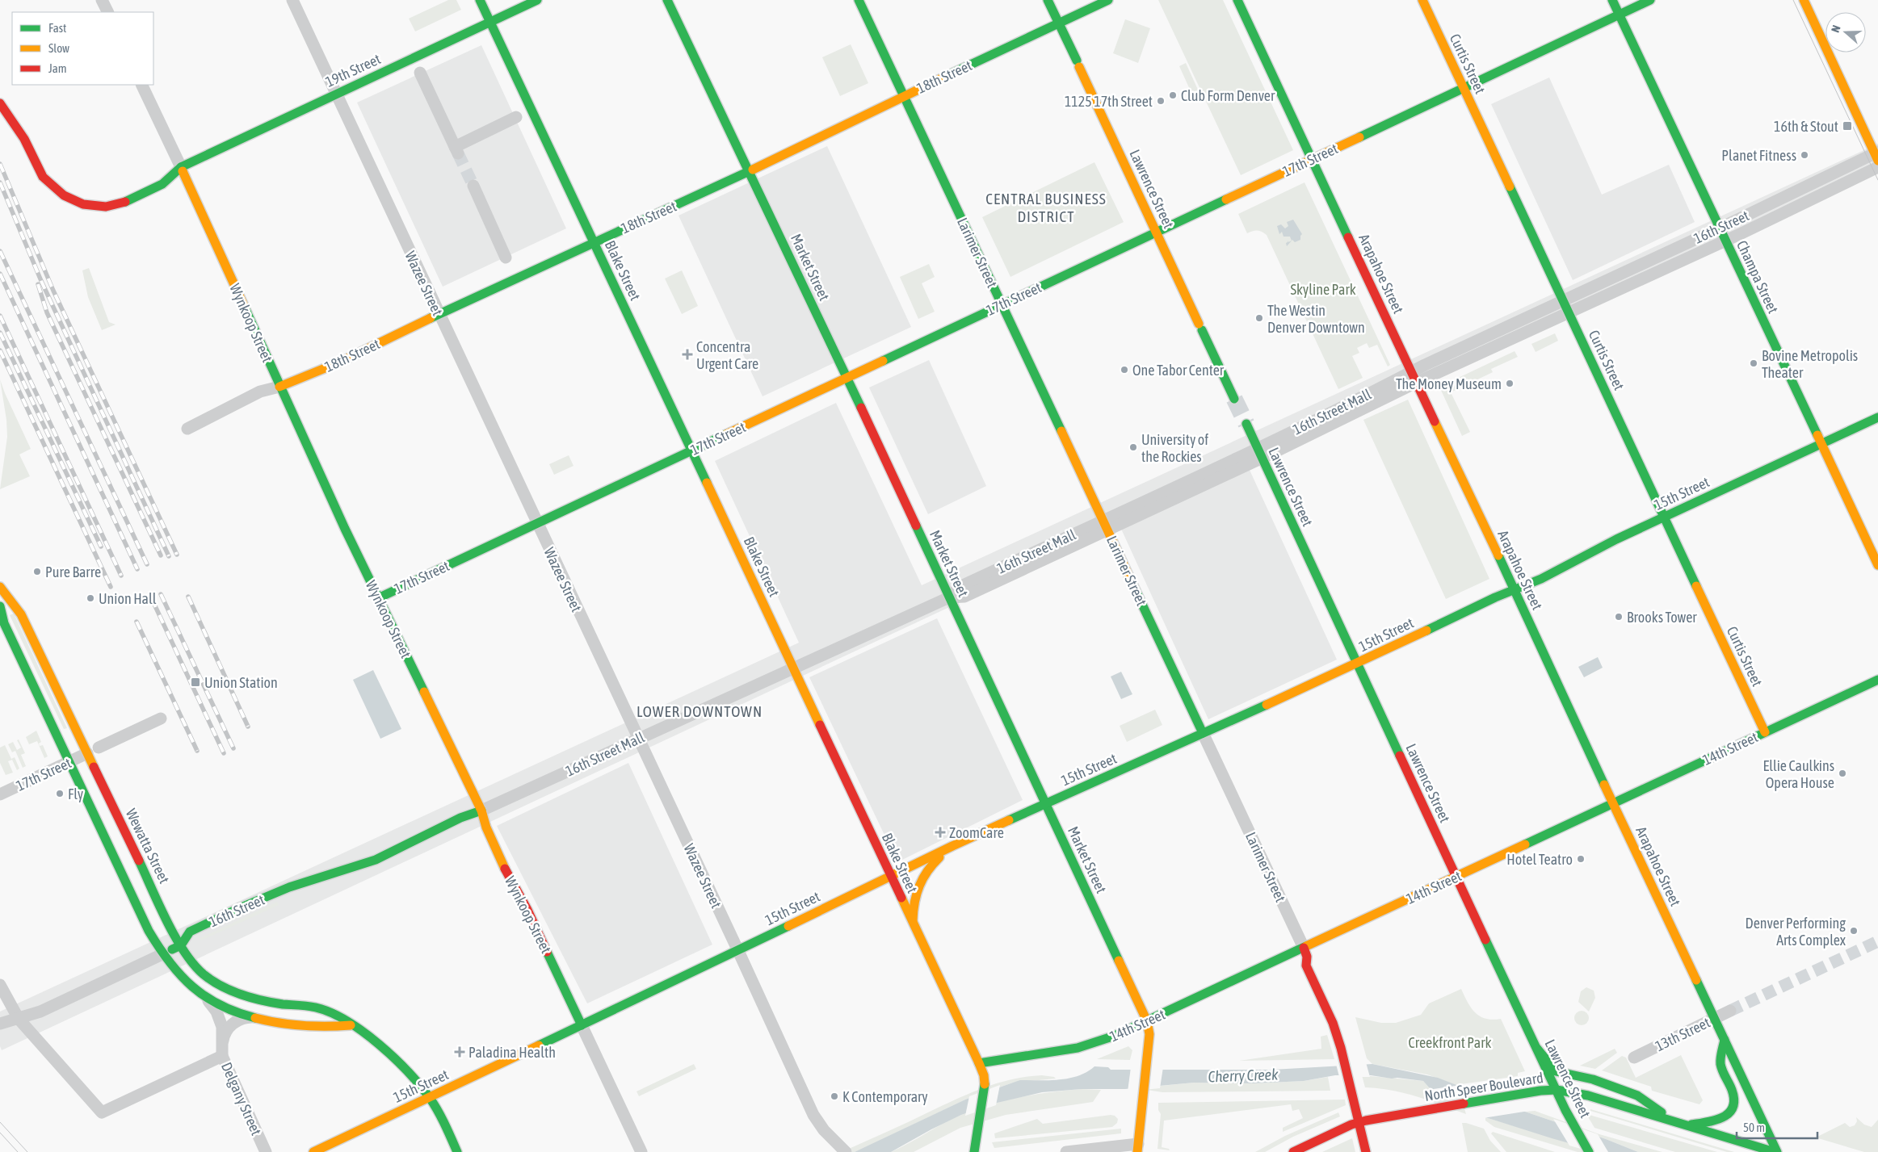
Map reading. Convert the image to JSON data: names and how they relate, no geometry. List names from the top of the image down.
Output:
{
  "streets": {
    "main road": [
      "Curtis Street",
      "19th Street",
      "18th Street",
      "17th Street",
      "Lawrence Street",
      "16th Street",
      "Larimer Street",
      "Market Street",
      "Blake Street",
      "Arapahoe Street",
      "Champa Street",
      "Wynkoop Street",
      "15th Street",
      "14th Street",
      "Wewatta Street",
      "North Speer Boulevard"
    ],
    "street": [
      "Wazee Street",
      "16th Street Mall",
      "13th Street",
      "Delgany Street"
    ]
  },
  "crossings": [
    ["Curtis Street", "17th Street"],
    ["Curtis Street", "16th Street"],
    ["Curtis Street", "16th Street Mall"],
    ["Curtis Street", "15th Street"],
    ["Curtis Street", "14th Street"],
    ["19th Street", "Blake Street"],
    ["19th Street", "Wazee Street"],
    ["19th Street", "Wynkoop Street"],
    ["18th Street", "Lawrence Street"],
    ["18th Street", "Larimer Street"],
    ["18th Street", "Market Street"],
    ["18th Street", "Blake Street"],
    ["18th Street", "Wazee Street"],
    ["18th Street", "Wynkoop Street"],
    ["17th Street", "Lawrence Street"],
    ["17th Street", "Larimer Street"],
    ["17th Street", "Market Street"],
    ["17th Street", "Blake Street"],
    ["17th Street", "Arapahoe Street"],
    ["17th Street", "Champa Street"],
    ["17th Street", "Wazee Street"],
    ["17th Street", "Wynkoop Street"],
    ["17th Street", "Wewatta Street"],
    ["Lawrence Street", "16th Street Mall"],
    ["Lawrence Street", "15th Street"],
    ["Lawrence Street", "14th Street"],
    ["Lawrence Street", "North Speer Boulevard"],
    ["16th Street", "Champa Street"],
    ["16th Street", "Wynkoop Street"],
    ["16th Street", "16th Street Mall"],
    ["16th Street", "Wewatta Street"],
    ["Larimer Street", "16th Street Mall"],
    ["Larimer Street", "15th Street"],
    ["Larimer Street", "14th Street"],
    ["Larimer Street", "North Speer Boulevard"],
    ["Market Street", "16th Street Mall"],
    ["Market Street", "15th Street"],
    ["Market Street", "14th Street"],
    ["Blake Street", "16th Street Mall"],
    ["Blake Street", "15th Street"],
    ["Blake Street", "14th Street"],
    ["Arapahoe Street", "16th Street Mall"],
    ["Arapahoe Street", "15th Street"],
    ["Arapahoe Street", "14th Street"],
    ["Arapahoe Street", "13th Street"],
    ["Arapahoe Street", "North Speer Boulevard"],
    ["Champa Street", "15th Street"],
    ["Wazee Street", "16th Street Mall"],
    ["Wazee Street", "15th Street"],
    ["Wynkoop Street", "16th Street Mall"],
    ["Wynkoop Street", "15th Street"],
    ["15th Street", "Wewatta Street"]
  ],
  "districts": ["CENTRAL BUSINESS DISTRICT", "LOWER DOWNTOWN"],
  "water": ["Cherry Creek"],
  "parks": ["Skyline Park", "Creekfront Park"],
  "places": {
    "other": [
      "Club Form Denver",
      "1125 17th Street",
      "Planet Fitness",
      "The Westin Denver Downtown",
      "Bovine Metropolis Theater",
      "One Tabor Center",
      "The Money Museum",
      "University of the Rockies",
      "Pure Barre",
      "Union Hall",
      "Brooks Tower",
      "Ellie Caulkins Opera House",
      "Fly",
      "Hotel Teatro",
      "Denver Performing Arts Complex",
      "K Contemporary"
    ],
    "transit": ["16th & Stout", "Union Station"],
    "health": ["Concentra Urgent Care", "ZoomCare", "Paladina Health"]
  },
  "legend": ["Fast", "Slow", "Jam"],
  "scale_bar": "50 m",
  "north": "left"
}
